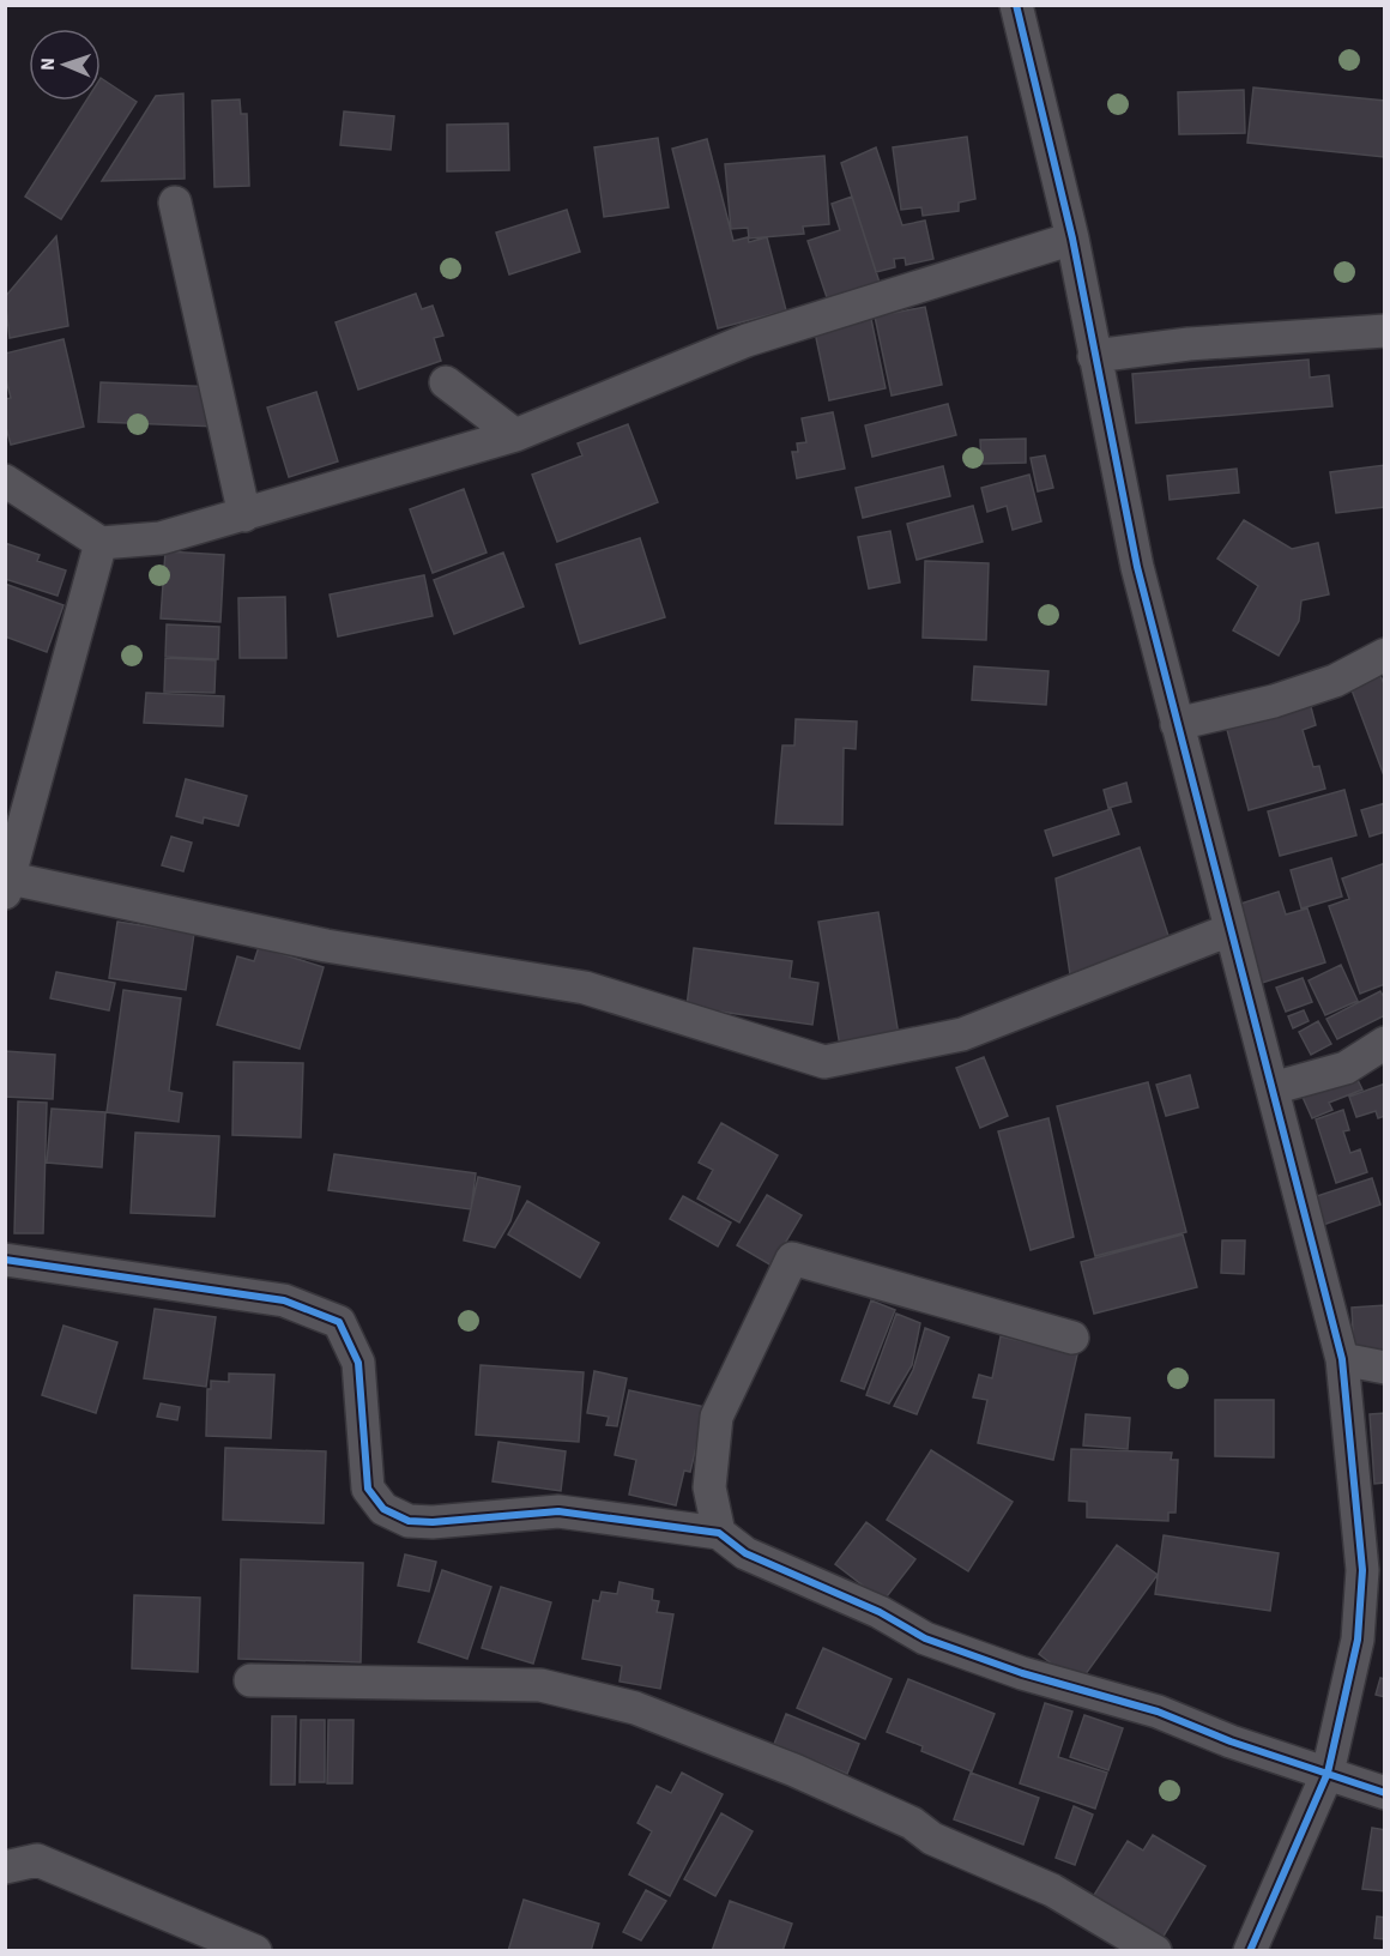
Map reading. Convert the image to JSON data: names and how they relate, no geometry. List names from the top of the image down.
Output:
{
  "north": "left"
}
